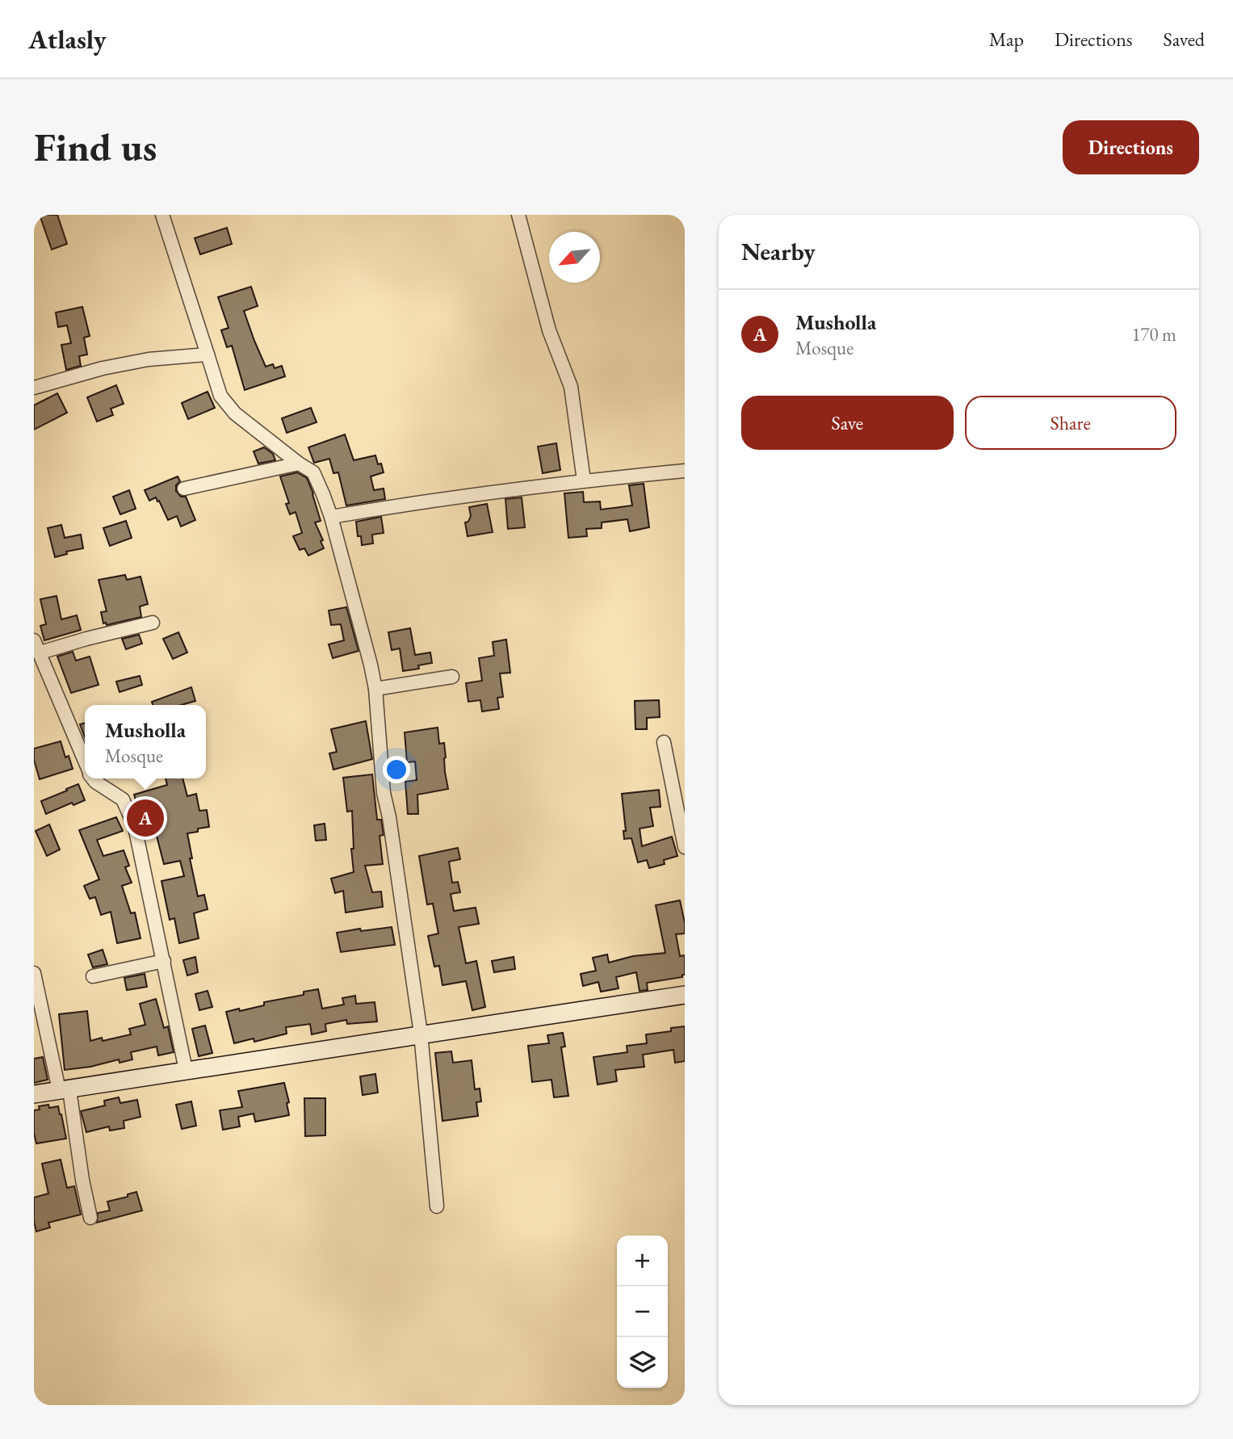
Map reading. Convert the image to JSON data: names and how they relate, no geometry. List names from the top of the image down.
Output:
{
  "north": "bottom left",
  "page": {
    "header": "Atlasly",
    "nav": ["Map", "Directions", "Saved"],
    "buttons": [
      "Directions",
      ["Save", "Share"]
    ],
    "title": "Find us",
    "heading": "Nearby",
    "list": [
      {
        "mark": "A",
        "name": "Musholla",
        "note": "Mosque",
        "value": "170 m"
      }
    ],
    "popup": ["Musholla", "Mosque"],
    "pins": "A",
    "map_buttons": ["+", "−"]
  }
}
